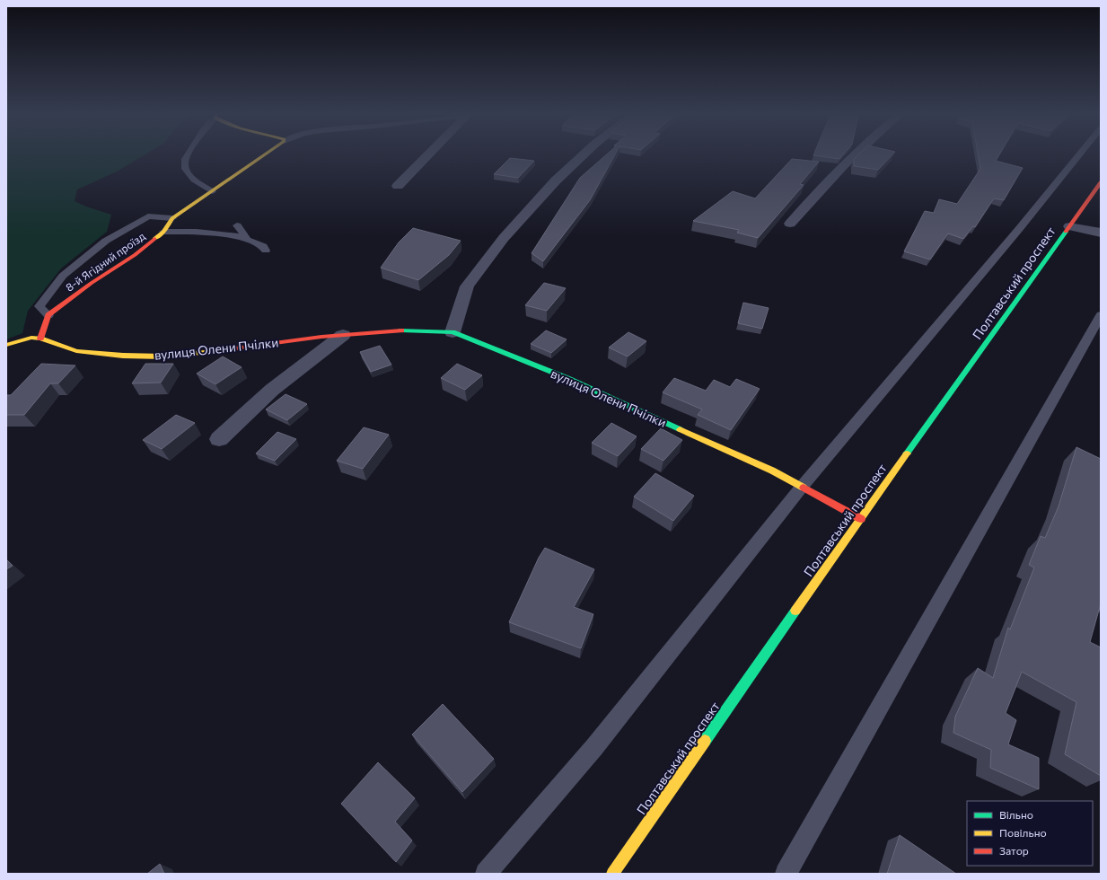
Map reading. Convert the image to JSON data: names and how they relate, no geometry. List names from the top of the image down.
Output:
{
  "streets": {
    "main road": ["8-й Ягідний проїзд", "Полтавський проспект", "вулиця Олени Пчілки"]
  },
  "crossings": [
    ["Полтавський проспект", "вулиця Олени Пчілки"]
  ],
  "legend": ["Вільно", "Повільно", "Затор"]
}
